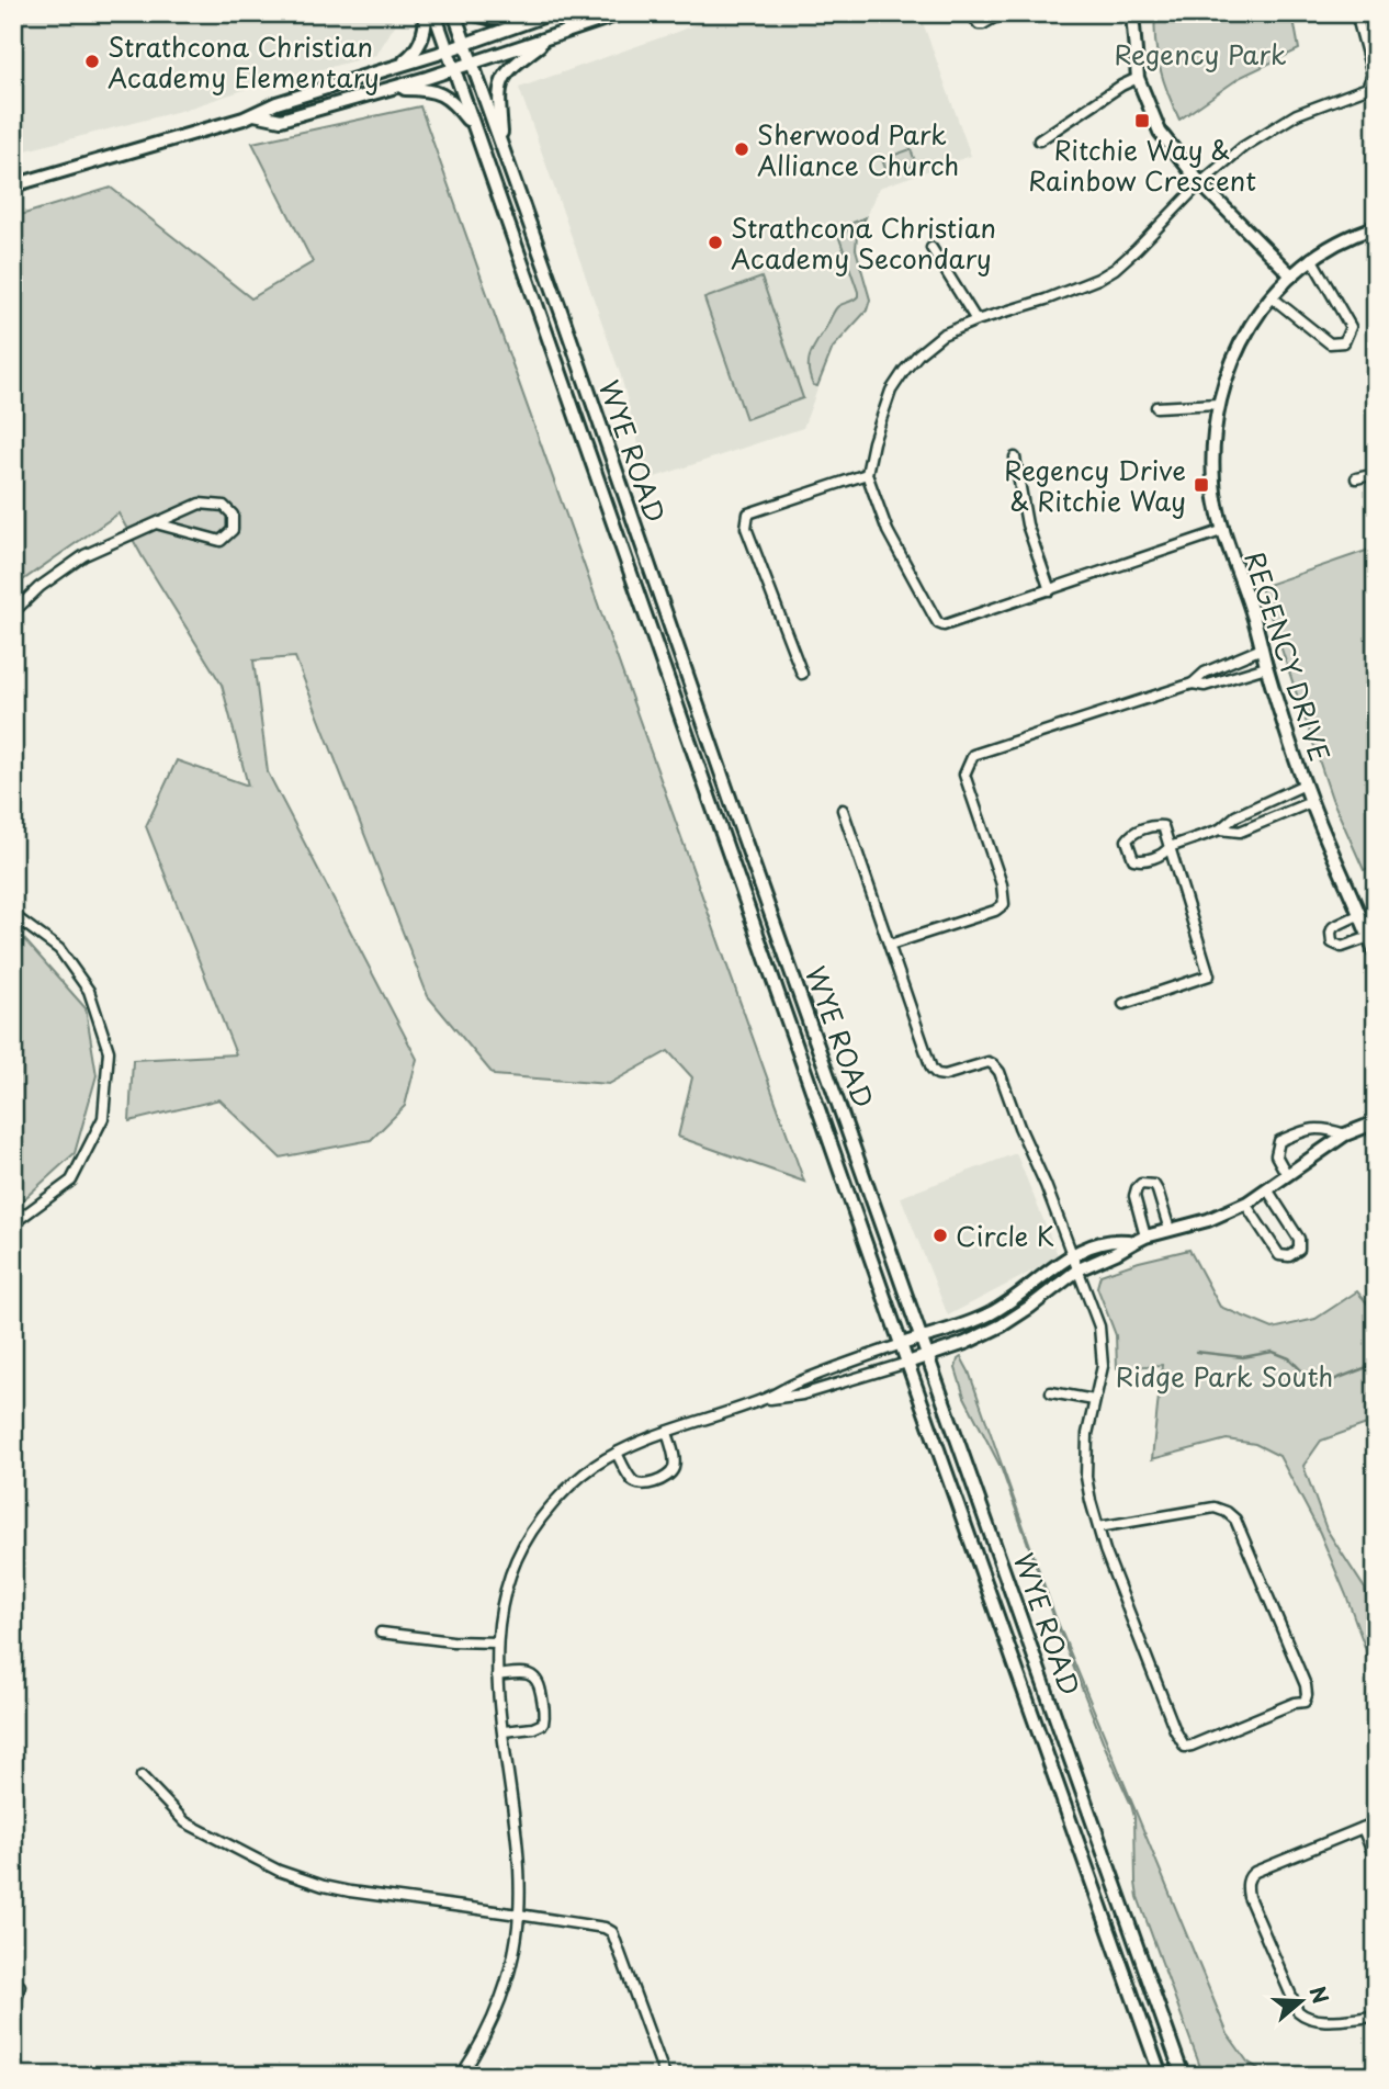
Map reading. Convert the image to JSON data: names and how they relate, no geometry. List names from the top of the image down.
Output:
{
  "streets": {
    "main road": ["WYE ROAD", "REGENCY DRIVE"]
  },
  "parks": ["Regency Park", "Ridge Park South"],
  "places": {
    "other": [
      "Strathcona Christian Academy Elementary",
      "Sherwood Park Alliance Church",
      "Strathcona Christian Academy Secondary",
      "Circle K"
    ],
    "transit": ["Ritchie Way & Rainbow Crescent", "Regency Drive & Ritchie Way"]
  },
  "north": "right"
}
